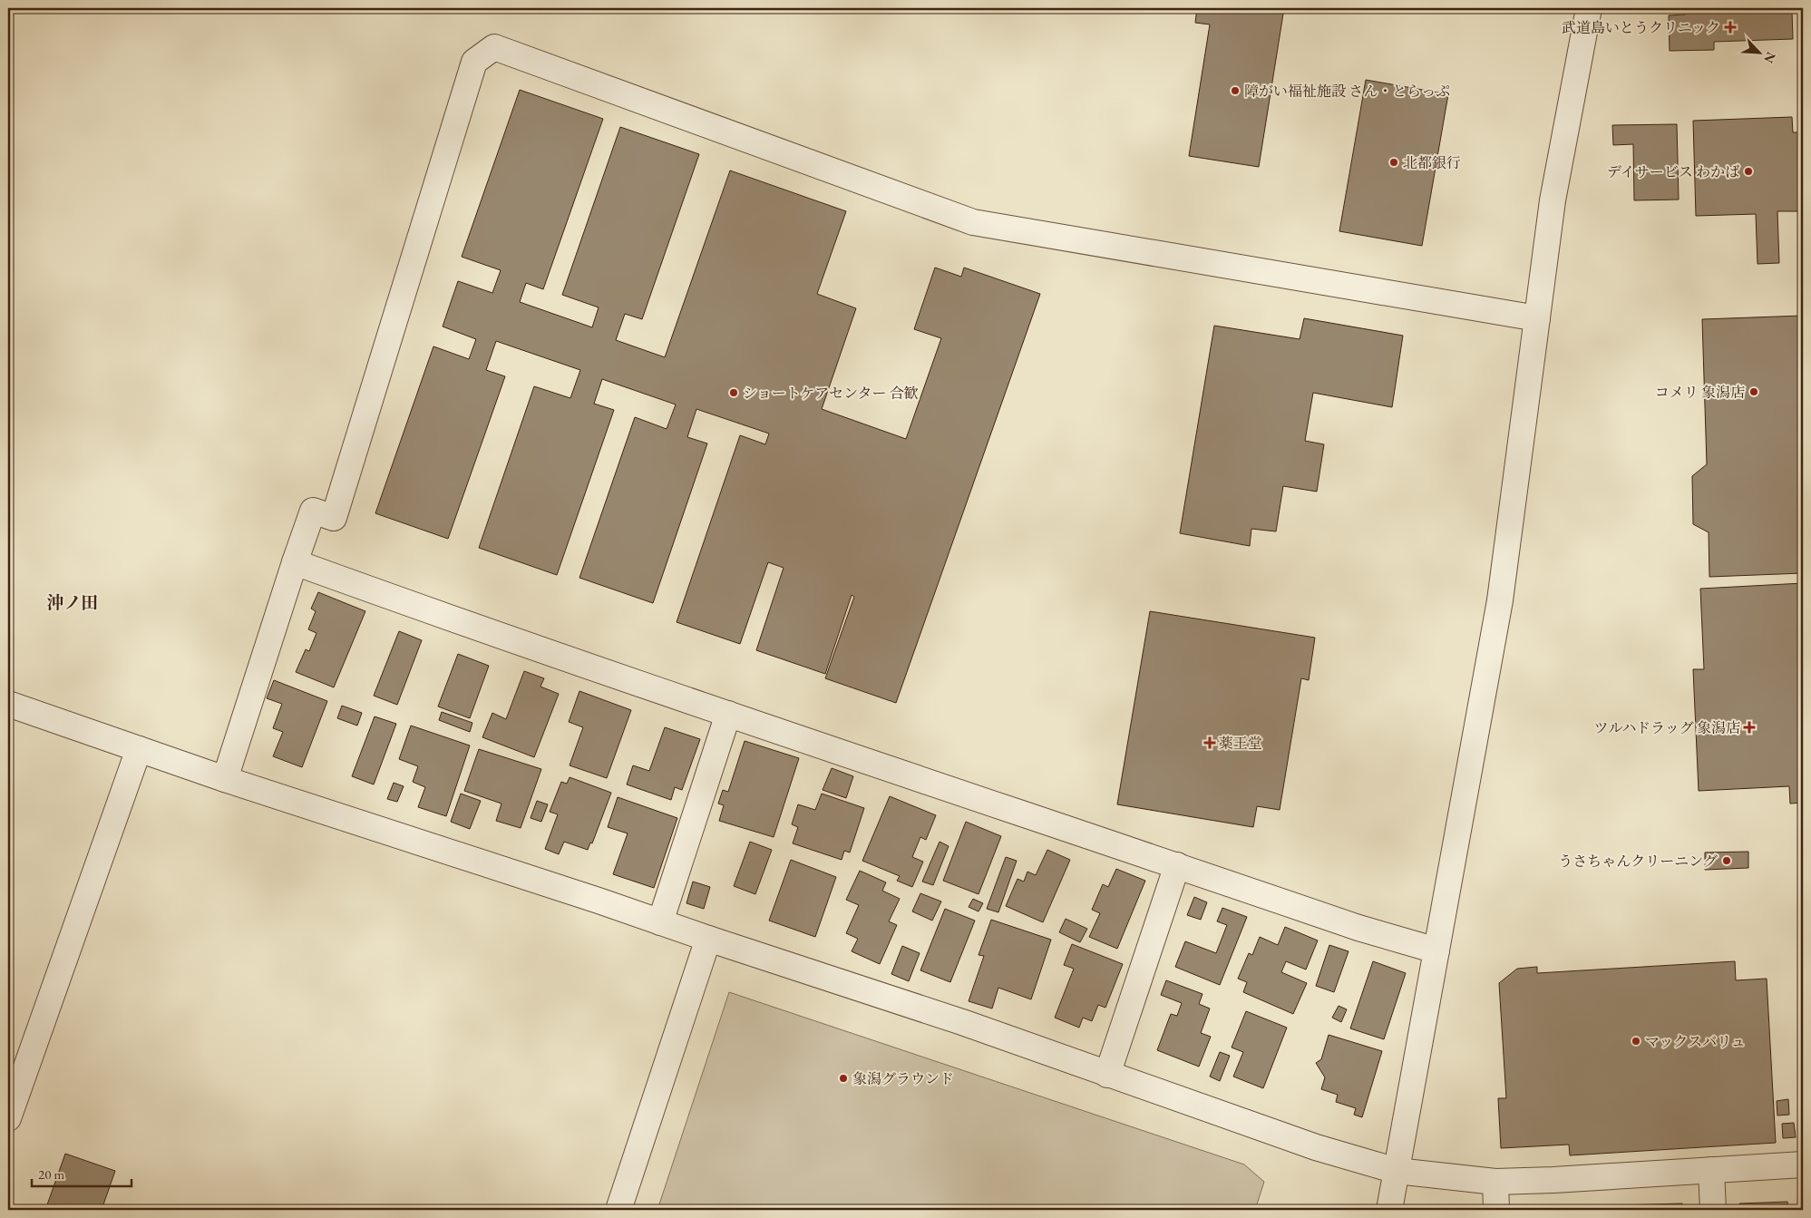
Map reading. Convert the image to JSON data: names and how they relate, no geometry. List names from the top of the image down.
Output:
{
  "districts": ["沖ノ田"],
  "places": {
    "health": ["武道島いとうクリニック", "ツルハドラッグ 象潟店", "薬王堂"],
    "other": [
      "障がい福祉施設 さん・とらっぷ",
      "北都銀行",
      "デイサービス わかば",
      "コメリ 象潟店",
      "ショートケアセンター 合歓",
      "うさちゃんクリーニング",
      "マックスバリュ",
      "象潟グラウンド"
    ]
  },
  "scale_bar": "20 m",
  "north": "bottom right"
}
